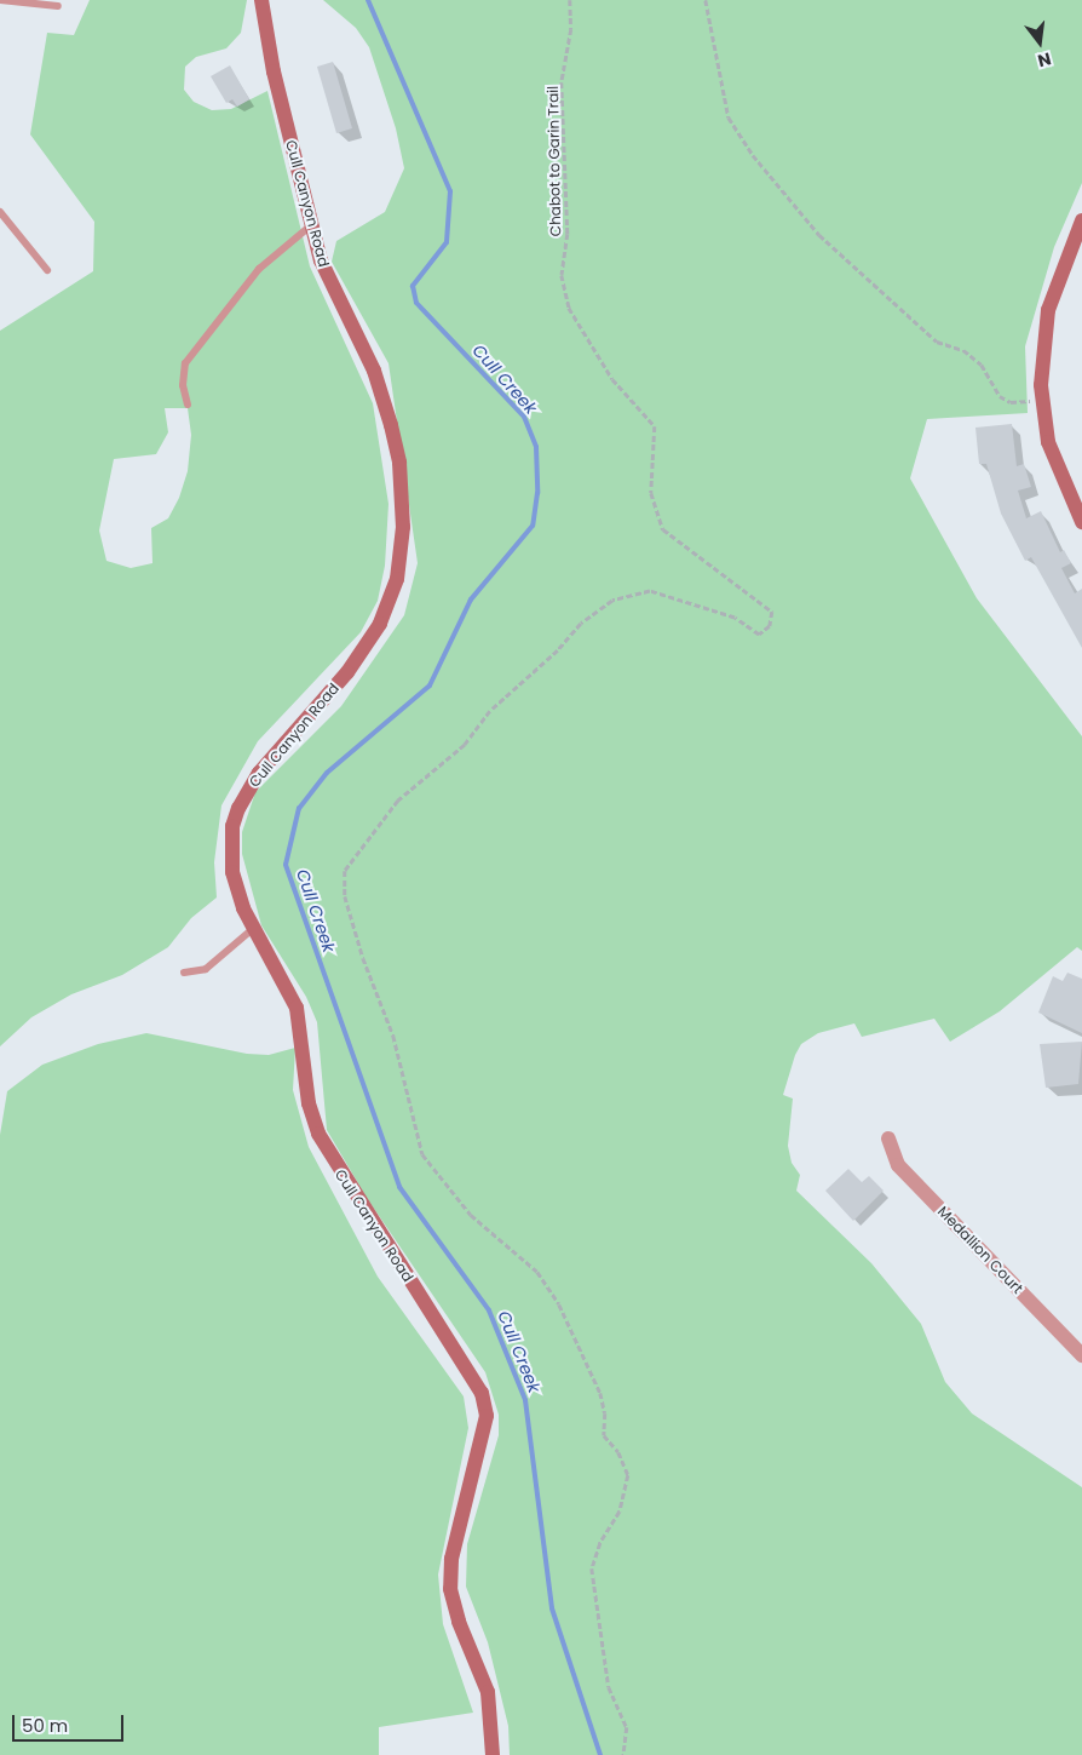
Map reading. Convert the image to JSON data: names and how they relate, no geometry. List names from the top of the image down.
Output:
{
  "streets": {
    "street": ["Cull Canyon Road", "Medallion Court"],
    "path": ["Chabot to Garin Trail"]
  },
  "water": ["Cull Creek"],
  "scale_bar": "50 m",
  "north": "bottom"
}
